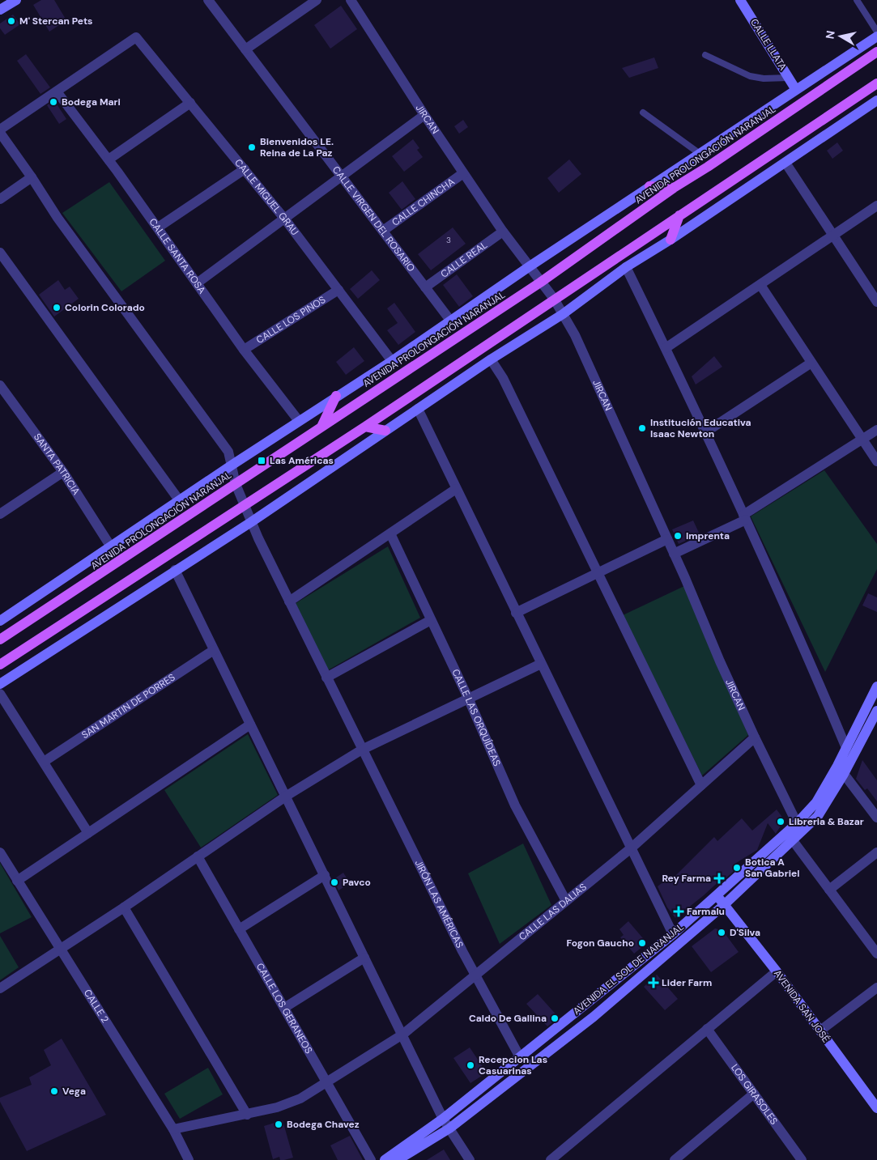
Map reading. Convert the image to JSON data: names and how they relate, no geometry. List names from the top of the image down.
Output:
{
  "streets": {
    "main road": ["AVENIDA PROLONGACIÓN NARANJAL"],
    "street": [
      "CALLE LLATA",
      "JIRCAN",
      "CALLE MIGUEL GRAU",
      "CALLE CHINCHA",
      "CALLE VIRGEN DEL ROSARIO",
      "CALLE SANTA ROSA",
      "CALLE REAL",
      "CALLE LOS PINOS",
      "SANTA PATRICIA",
      "SAN MARTIN DE PORRES",
      "CALLE LAS ORQUÍDEAS",
      "JIRÓN LAS AMÉRICAS",
      "CALLE LAS DALIAS",
      "AVENIDA EL SOL DE NARANJAL",
      "CALLE 2",
      "AVENIDA SAN JOSÉ",
      "CALLE LOS GERANEOS",
      "LOS GIRASOLES"
    ]
  },
  "crossings": [
    ["CALLE LLATA", "AVENIDA PROLONGACIÓN NARANJAL"],
    ["JIRCAN", "AVENIDA PROLONGACIÓN NARANJAL"],
    ["JIRCAN", "CALLE CHINCHA"],
    ["JIRCAN", "CALLE REAL"],
    ["JIRCAN", "CALLE LAS DALIAS"],
    ["JIRCAN", "AVENIDA EL SOL DE NARANJAL"],
    ["AVENIDA PROLONGACIÓN NARANJAL", "CALLE MIGUEL GRAU"],
    ["AVENIDA PROLONGACIÓN NARANJAL", "CALLE VIRGEN DEL ROSARIO"],
    ["AVENIDA PROLONGACIÓN NARANJAL", "CALLE SANTA ROSA"],
    ["AVENIDA PROLONGACIÓN NARANJAL", "SANTA PATRICIA"],
    ["AVENIDA PROLONGACIÓN NARANJAL", "JIRÓN LAS AMÉRICAS"],
    ["CALLE MIGUEL GRAU", "CALLE SANTA ROSA"],
    ["CALLE MIGUEL GRAU", "CALLE LOS PINOS"],
    ["CALLE CHINCHA", "CALLE VIRGEN DEL ROSARIO"],
    ["CALLE VIRGEN DEL ROSARIO", "CALLE REAL"],
    ["CALLE SANTA ROSA", "CALLE LOS PINOS"],
    ["CALLE LAS ORQUÍDEAS", "CALLE LAS DALIAS"],
    ["JIRÓN LAS AMÉRICAS", "CALLE LAS DALIAS"],
    ["JIRÓN LAS AMÉRICAS", "AVENIDA EL SOL DE NARANJAL"],
    ["CALLE LAS DALIAS", "CALLE 2"],
    ["CALLE LAS DALIAS", "CALLE LOS GERANEOS"],
    ["AVENIDA EL SOL DE NARANJAL", "AVENIDA SAN JOSÉ"]
  ],
  "places": {
    "other": [
      "M' Stercan Pets",
      "Bodega Mari",
      "Bienvenidos LE. Reina de La Paz",
      "Colorin Colorado",
      "Institución Educativa Isaac Newton",
      "Imprenta",
      "Libreria & Bazar",
      "Botica A San Gabriel",
      "Pavco",
      "D'Silva",
      "Fogon Gaucho",
      "Caldo De Gallina",
      "Recepcion Las Casuarinas",
      "Vega",
      "Bodega Chavez"
    ],
    "transit": ["Las Américas"],
    "health": ["Rey Farma", "Farmalu", "Lider Farm"]
  },
  "house_numbers": ["3"],
  "north": "left"
}
